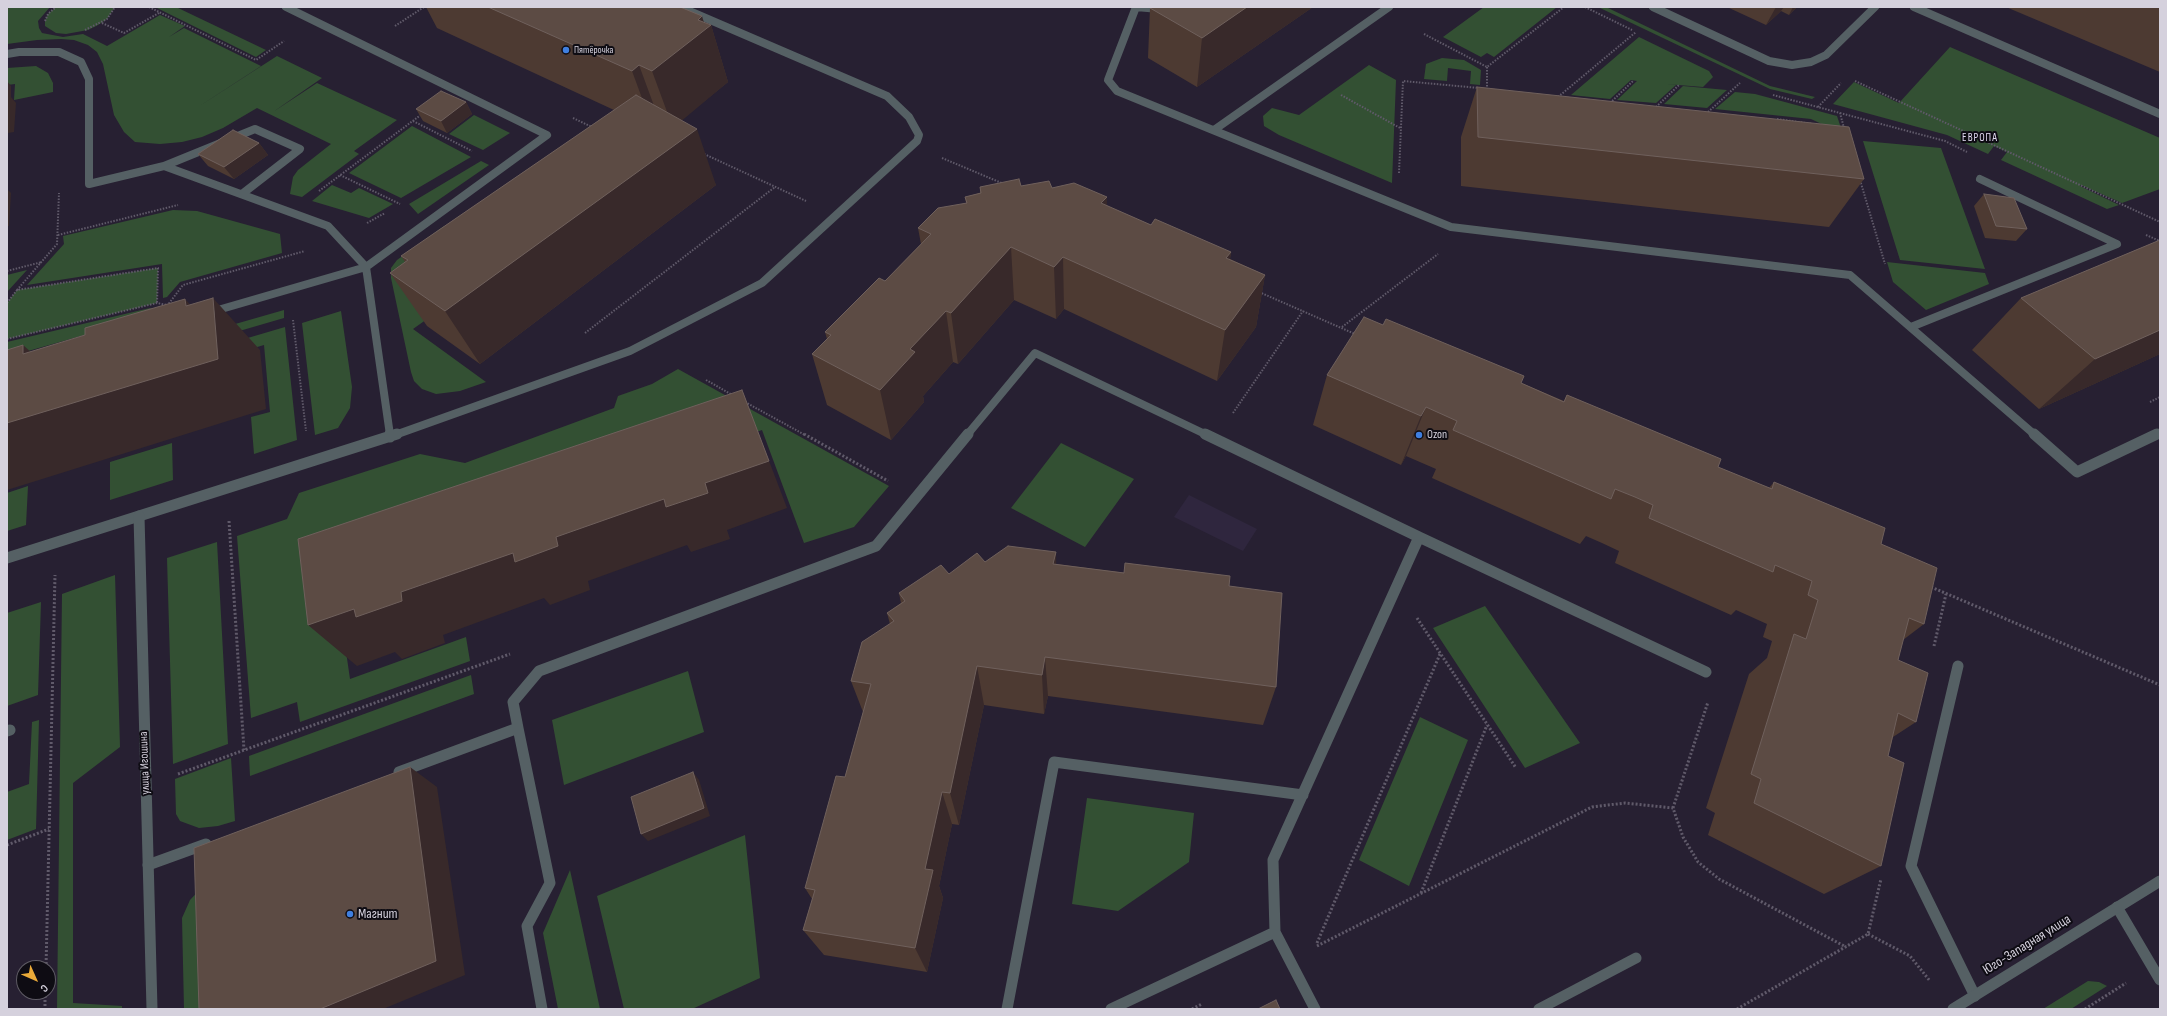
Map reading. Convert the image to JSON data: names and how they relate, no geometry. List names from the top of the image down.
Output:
{
  "streets": {
    "street": ["улица Игошина", "Юго-Западная улица"]
  },
  "districts": ["ЕВРОПА"],
  "places": ["Пятёрочка", "Ozon", "Магнит"],
  "north": "bottom right"
}
